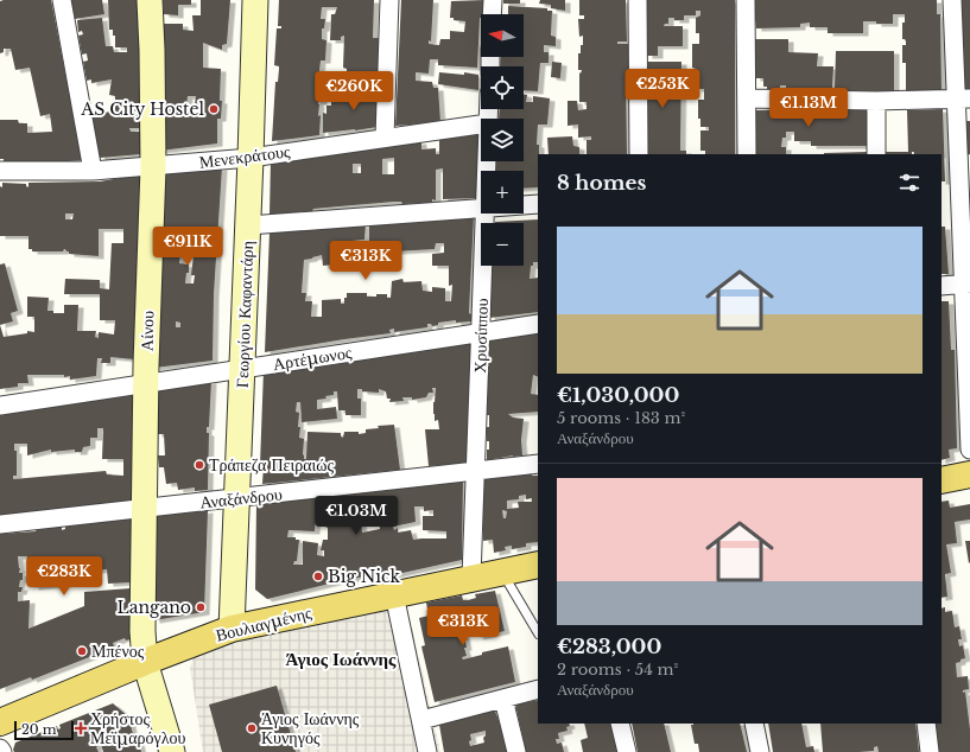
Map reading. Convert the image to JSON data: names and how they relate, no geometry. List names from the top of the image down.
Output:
{
  "streets": {
    "main road": ["Βουλιαγμένης"],
    "street": [
      "Μενεκράτους",
      "Γεωργίου Καφαντάρη",
      "Αίνου",
      "Χρυσίππου",
      "Αρτέμωνος",
      "Αναξάνδρου"
    ]
  },
  "crossings": [
    ["Μενεκράτους", "Γεωργίου Καφαντάρη"],
    ["Μενεκράτους", "Αίνου"],
    ["Γεωργίου Καφαντάρη", "Αρτέμωνος"],
    ["Γεωργίου Καφαντάρη", "Αναξάνδρου"],
    ["Γεωργίου Καφαντάρη", "Βουλιαγμένης"],
    ["Αίνου", "Αρτέμωνος"],
    ["Αίνου", "Αναξάνδρου"],
    ["Αίνου", "Βουλιαγμένης"],
    ["Χρυσίππου", "Αρτέμωνος"],
    ["Χρυσίππου", "Αναξάνδρου"],
    ["Χρυσίππου", "Βουλιαγμένης"]
  ],
  "districts": ["Άγιος Ιωάννης"],
  "places": {
    "other": [
      "AS City Hostel",
      "Τράπεζα Πειραιώς",
      "Big Nick",
      "Langano",
      "Μπένος",
      "Άγιος Ιωάννης Κυνηγός"
    ],
    "health": ["Χρήστος Μεϊμαρόγλου"]
  },
  "scale_bar": "20 m",
  "north": "left",
  "page": {
    "map_buttons": ["+", "−"],
    "price": [
      "€253K",
      "€260K",
      "€1.13M",
      "€911K",
      "€313K",
      "€1.03M",
      "€283K",
      "€313K"
    ],
    "heading": "8 homes",
    "list": [
      {
        "name": "€1,030,000",
        "note": "5 rooms · 183 m² · Αναξάνδρου"
      },
      {
        "name": "€283,000",
        "note": "2 rooms · 54 m² · Αναξάνδρου"
      }
    ],
    "scale": "20 m"
  }
}
